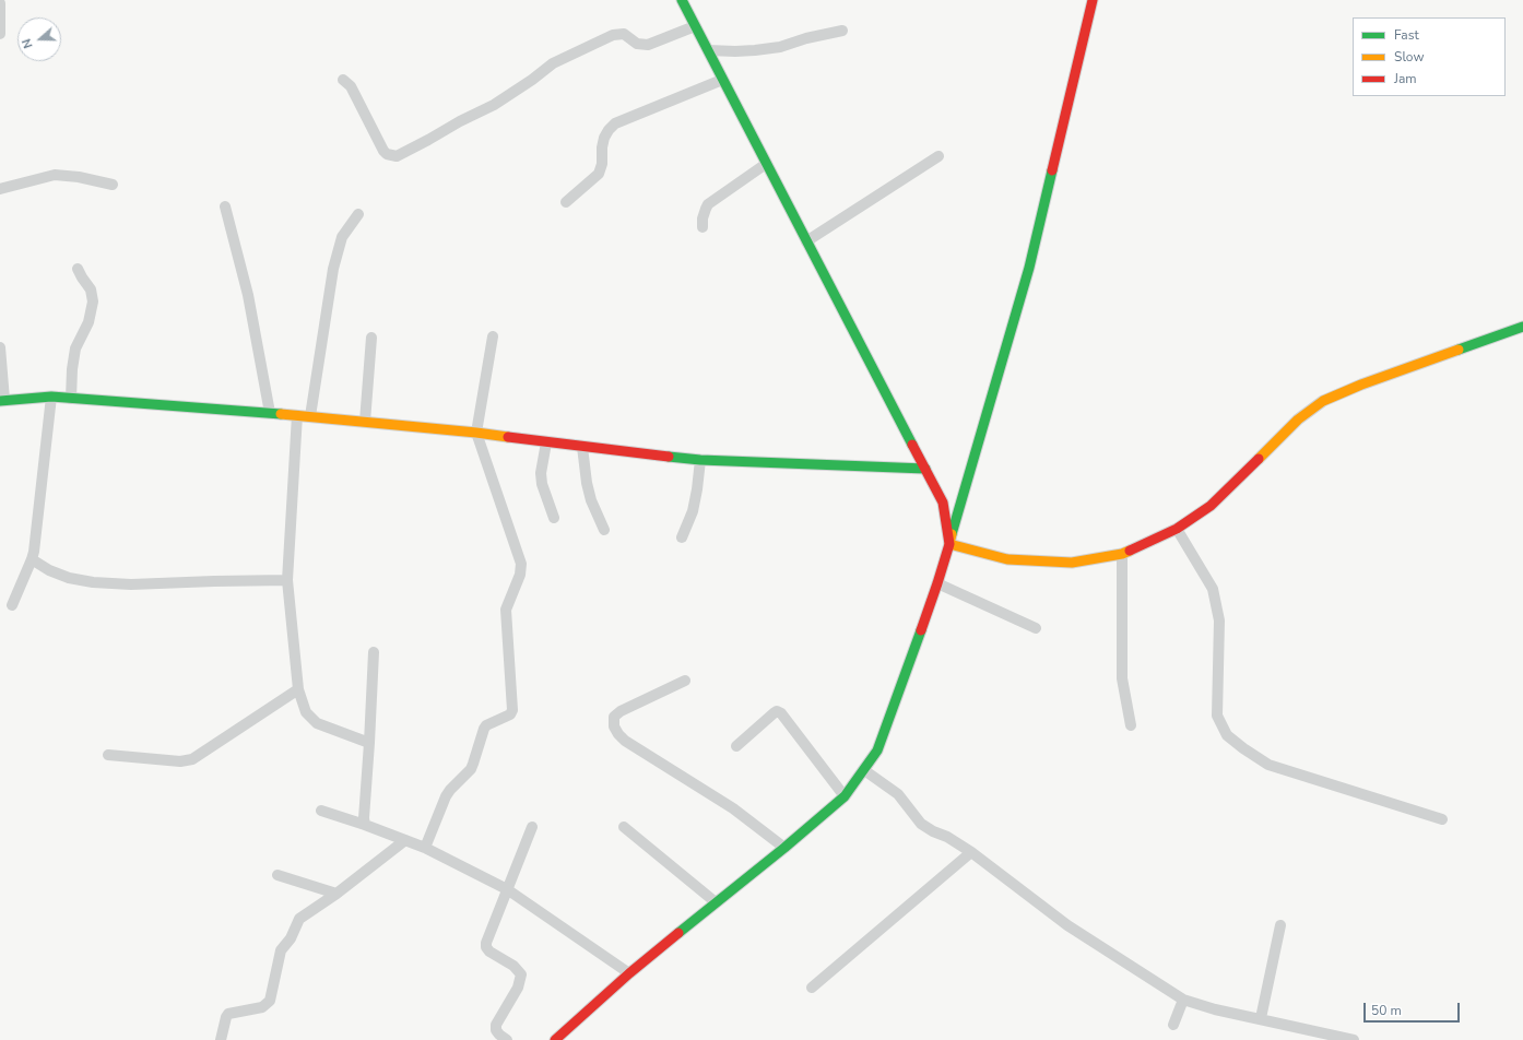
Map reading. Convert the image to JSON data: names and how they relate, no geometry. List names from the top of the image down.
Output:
{
  "legend": ["Fast", "Slow", "Jam"],
  "scale_bar": "50 m",
  "north": "left"
}
